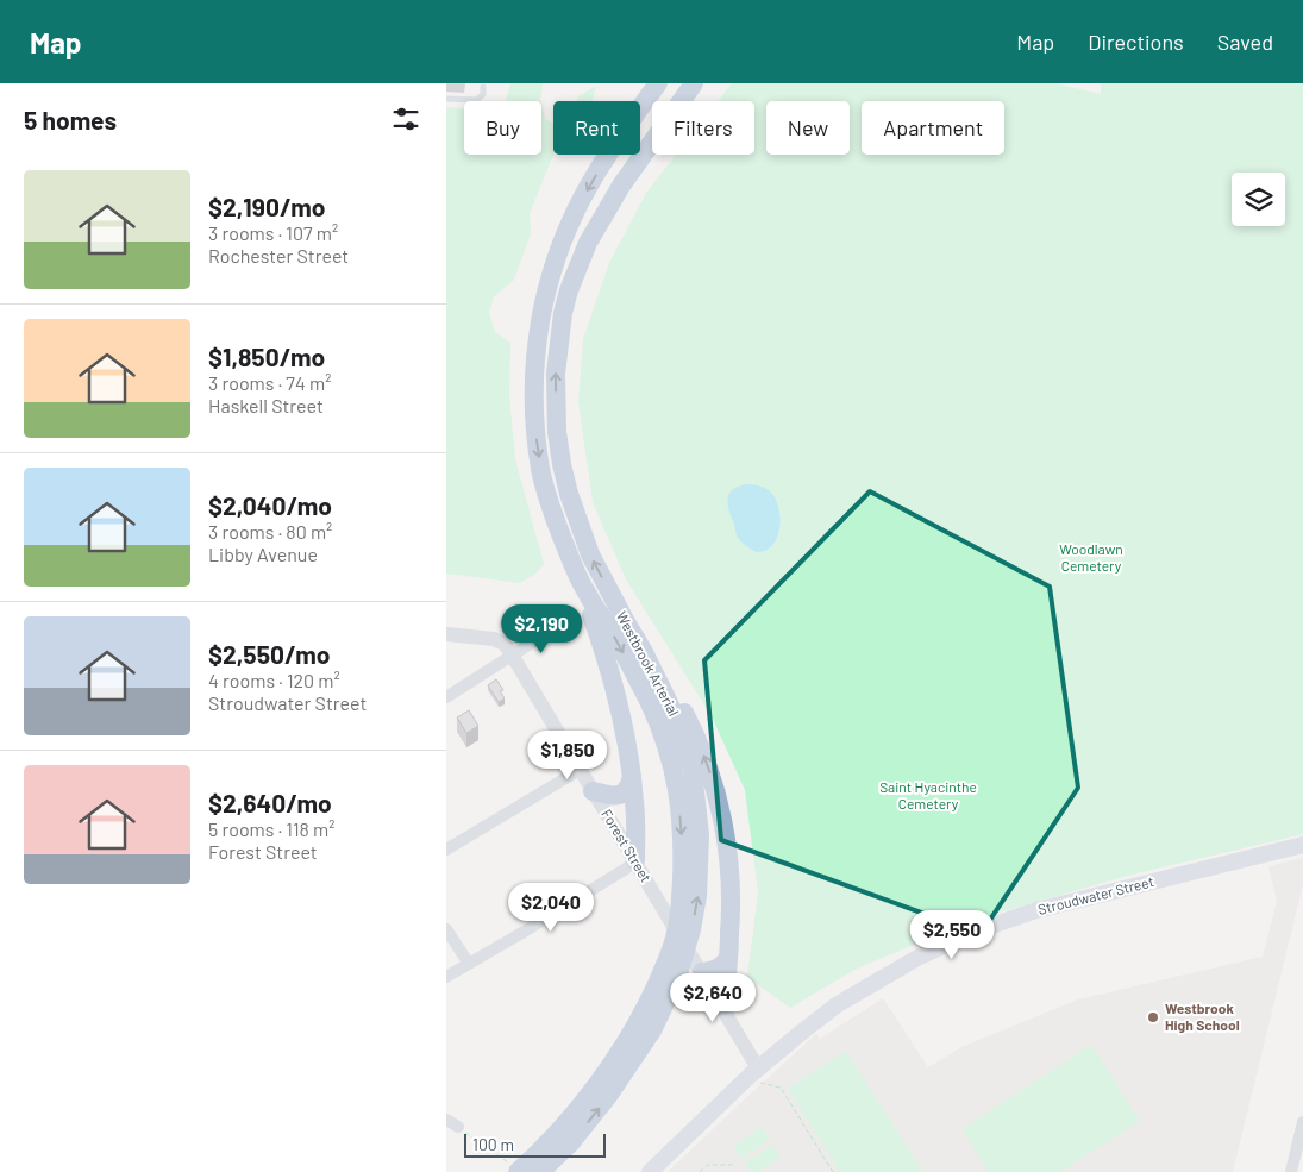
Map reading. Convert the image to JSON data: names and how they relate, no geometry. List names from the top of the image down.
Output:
{
  "streets": {
    "highway": ["Westbrook Arterial"],
    "main road": ["Stroudwater Street"],
    "street": ["Forest Street"]
  },
  "crossings": [
    ["Forest Street", "Stroudwater Street"]
  ],
  "parks": ["Woodlawn Cemetery", "Saint Hyacinthe Cemetery"],
  "places": ["Westbrook High School"],
  "scale_bar": "100 m",
  "page": {
    "header": "Map",
    "nav": ["Map", "Directions", "Saved"],
    "heading": "5 homes",
    "chip": [
      "Buy",
      "Rent",
      "Filters",
      "New",
      "Apartment"
    ],
    "list": [
      {
        "name": "$2,190/mo",
        "note": "3 rooms · 107 m² · Rochester Street"
      },
      {
        "name": "$1,850/mo",
        "note": "3 rooms · 74 m² · Haskell Street"
      },
      {
        "name": "$2,040/mo",
        "note": "3 rooms · 80 m² · Libby Avenue"
      },
      {
        "name": "$2,550/mo",
        "note": "4 rooms · 120 m² · Stroudwater Street"
      },
      {
        "name": "$2,640/mo",
        "note": "5 rooms · 118 m² · Forest Street"
      }
    ],
    "price": [
      "$2,190",
      "$1,850",
      "$2,040",
      "$2,550",
      "$2,640"
    ],
    "scale": "100 m"
  }
}
